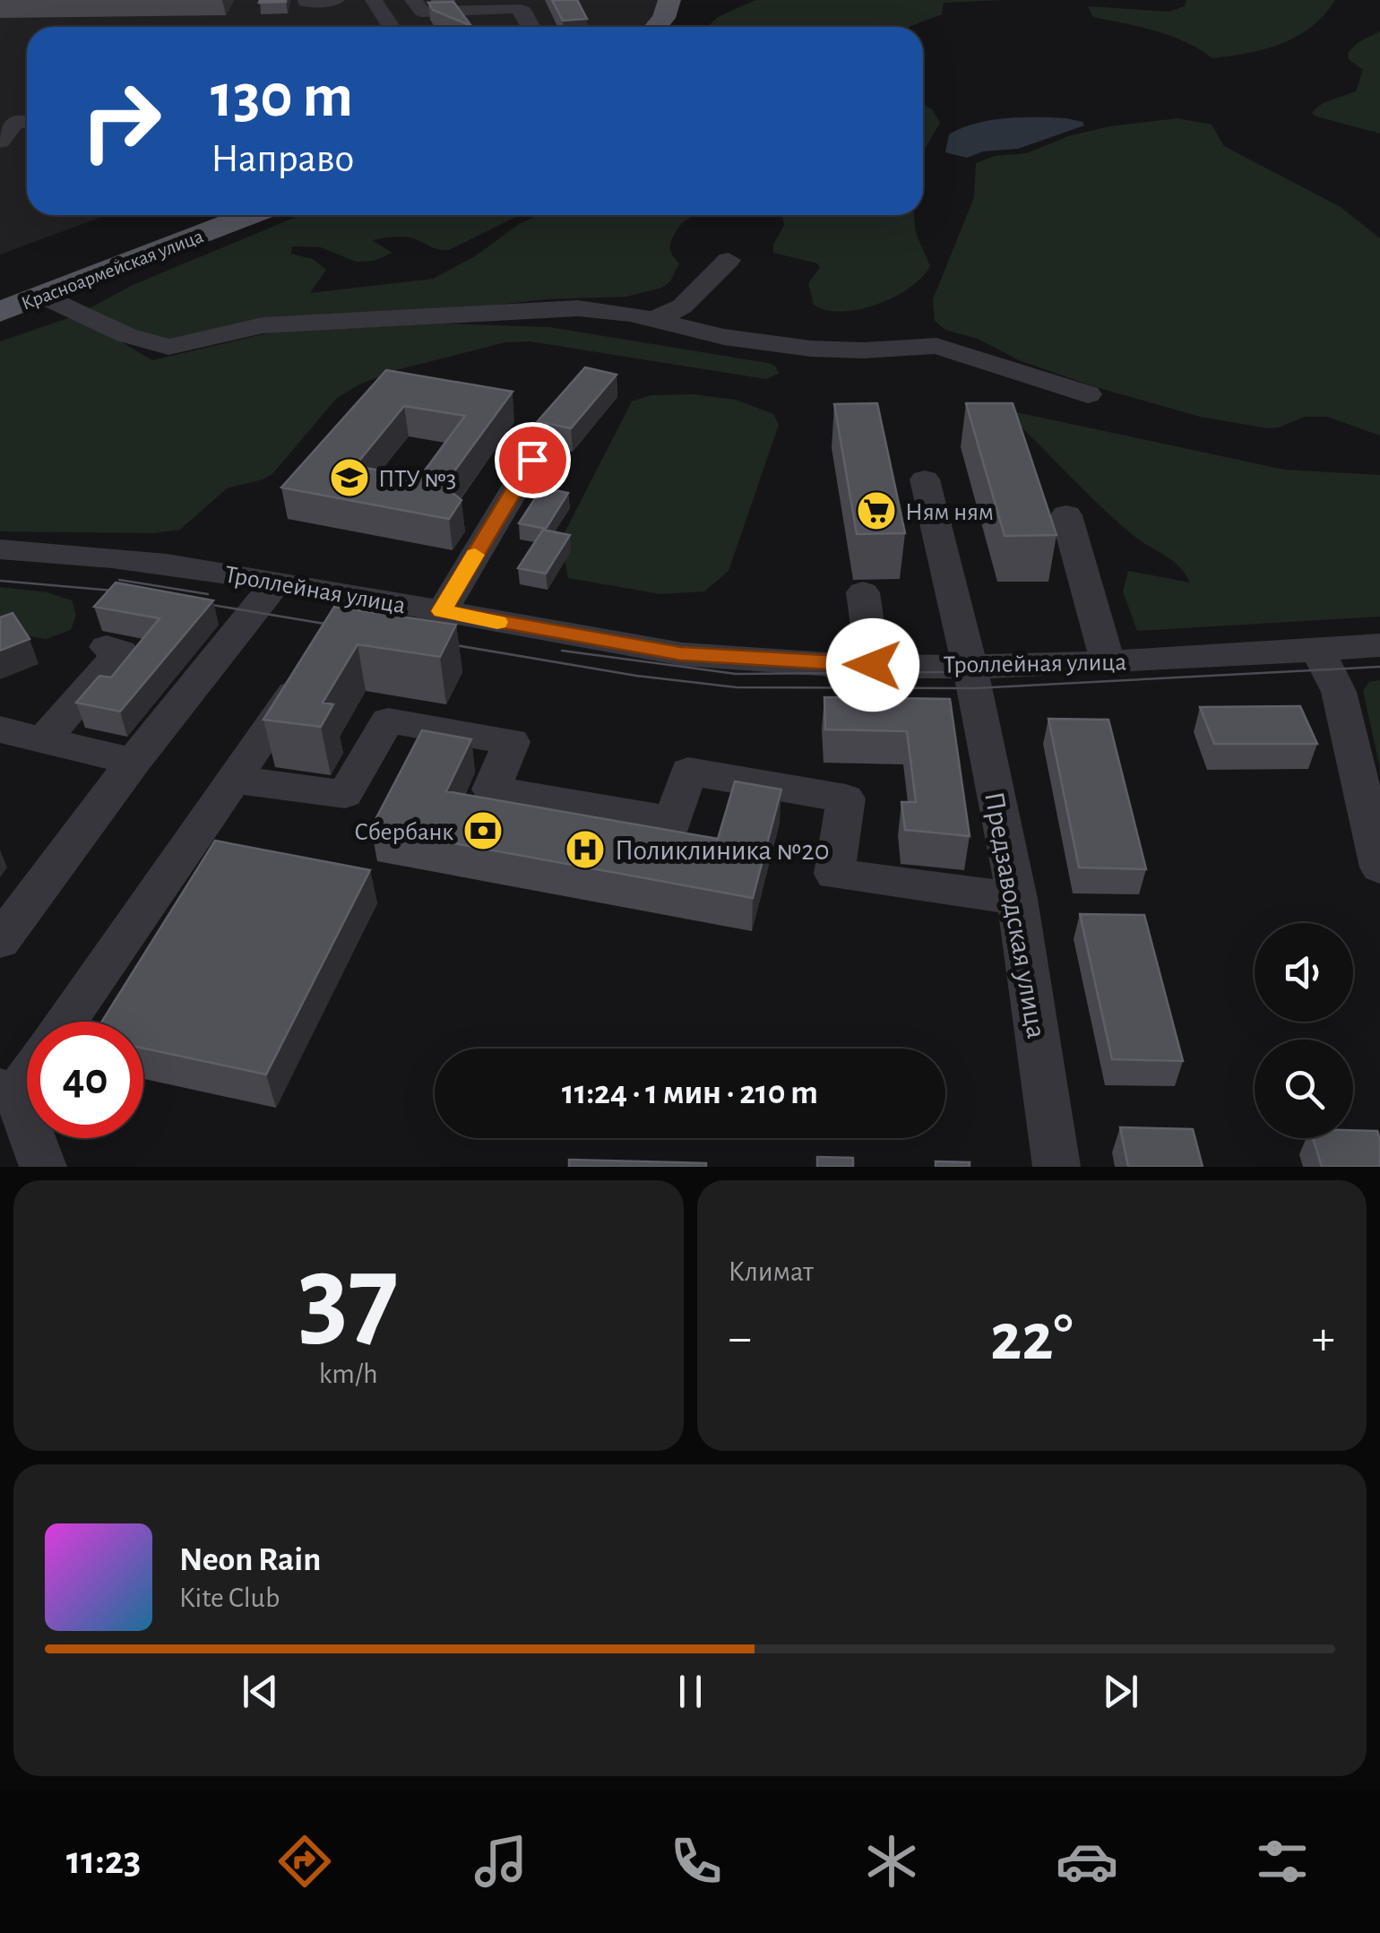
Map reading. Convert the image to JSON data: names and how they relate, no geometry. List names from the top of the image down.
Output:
{
  "streets": {
    "main road": ["Красноармейская улица"],
    "street": ["Троллейная улица", "Предзаводская улица"]
  },
  "crossings": [
    ["Троллейная улица", "Предзаводская улица"]
  ],
  "places": {
    "school or university": ["ПТУ №3"],
    "supermarket": ["Ням ням"],
    "bank": ["Сбербанк"],
    "hospital": ["Поликлиника №20"]
  },
  "page": {
    "turn": ["130 m", "Направо"],
    "limit": "40",
    "trip": "11:24 · 1 мин · 210 m",
    "tile": [
      ["37", "km/h"],
      "Климат"
    ],
    "heat": ["−", "22°", "+"],
    "song": ["Neon Rain", "Kite Club"],
    "tabs": "11:23"
  }
}
